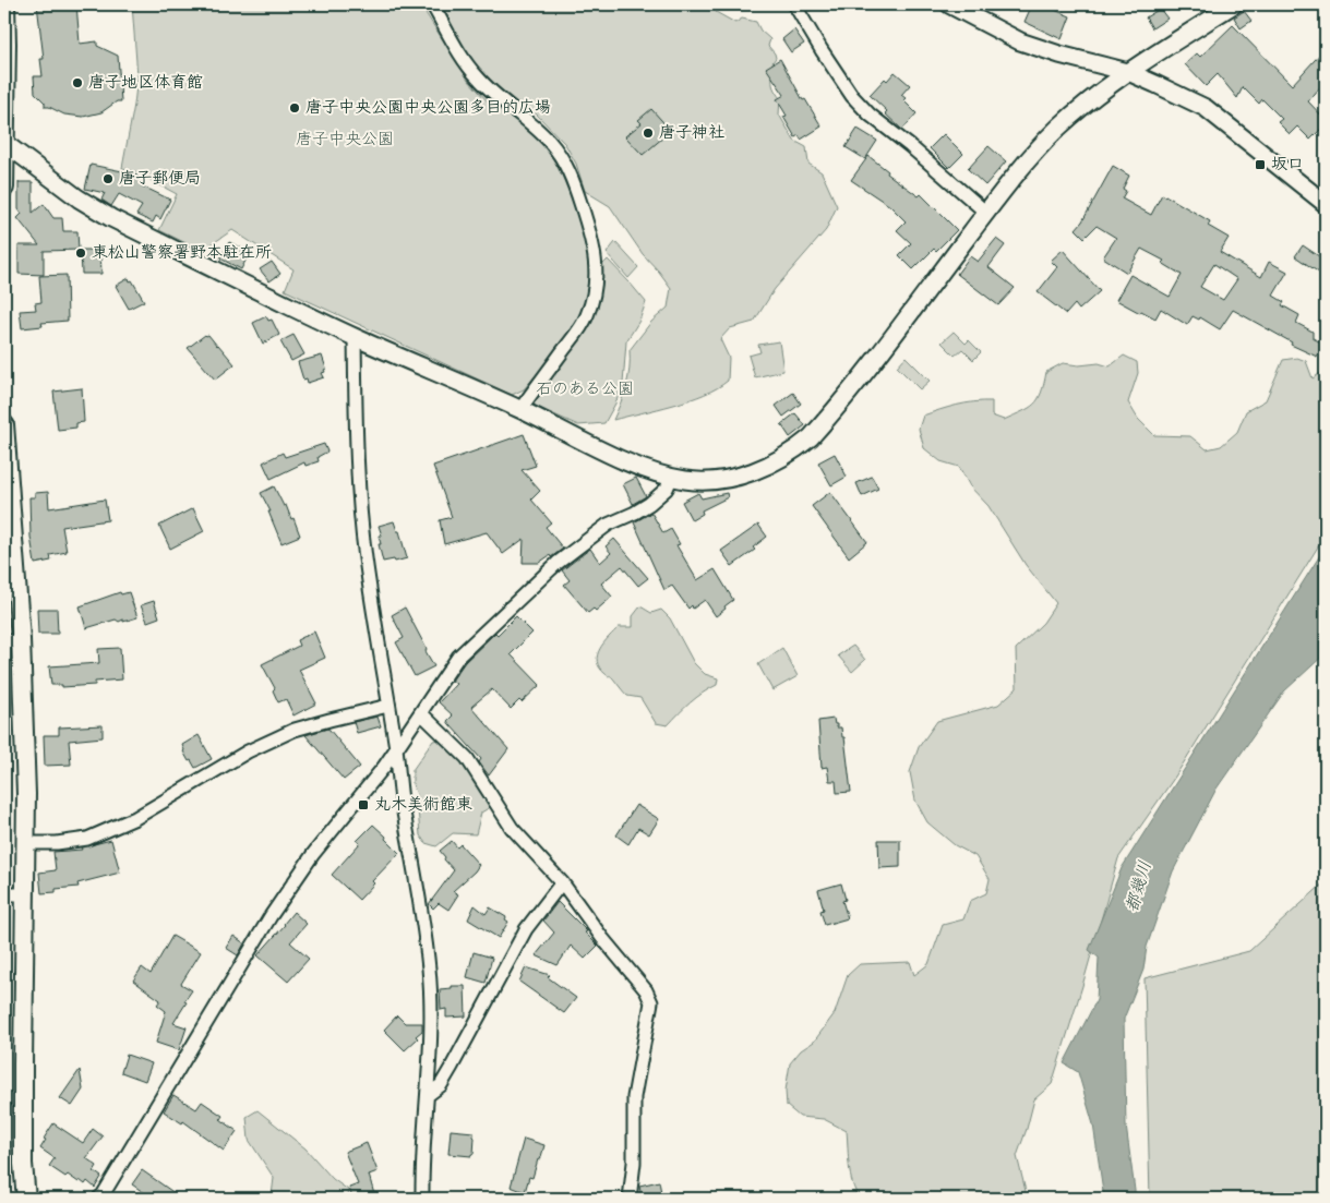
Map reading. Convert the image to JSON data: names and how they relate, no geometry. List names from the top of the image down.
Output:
{
  "water": ["都幾川"],
  "parks": ["唐子中央公園", "石のある公園"],
  "places": {
    "other": [
      "唐子地区体育館",
      "唐子中央公園中央公園多目的広場",
      "唐子神社",
      "唐子郵便局",
      "東松山警察署野本駐在所"
    ],
    "transit": ["坂口", "丸木美術館東"]
  }
}
